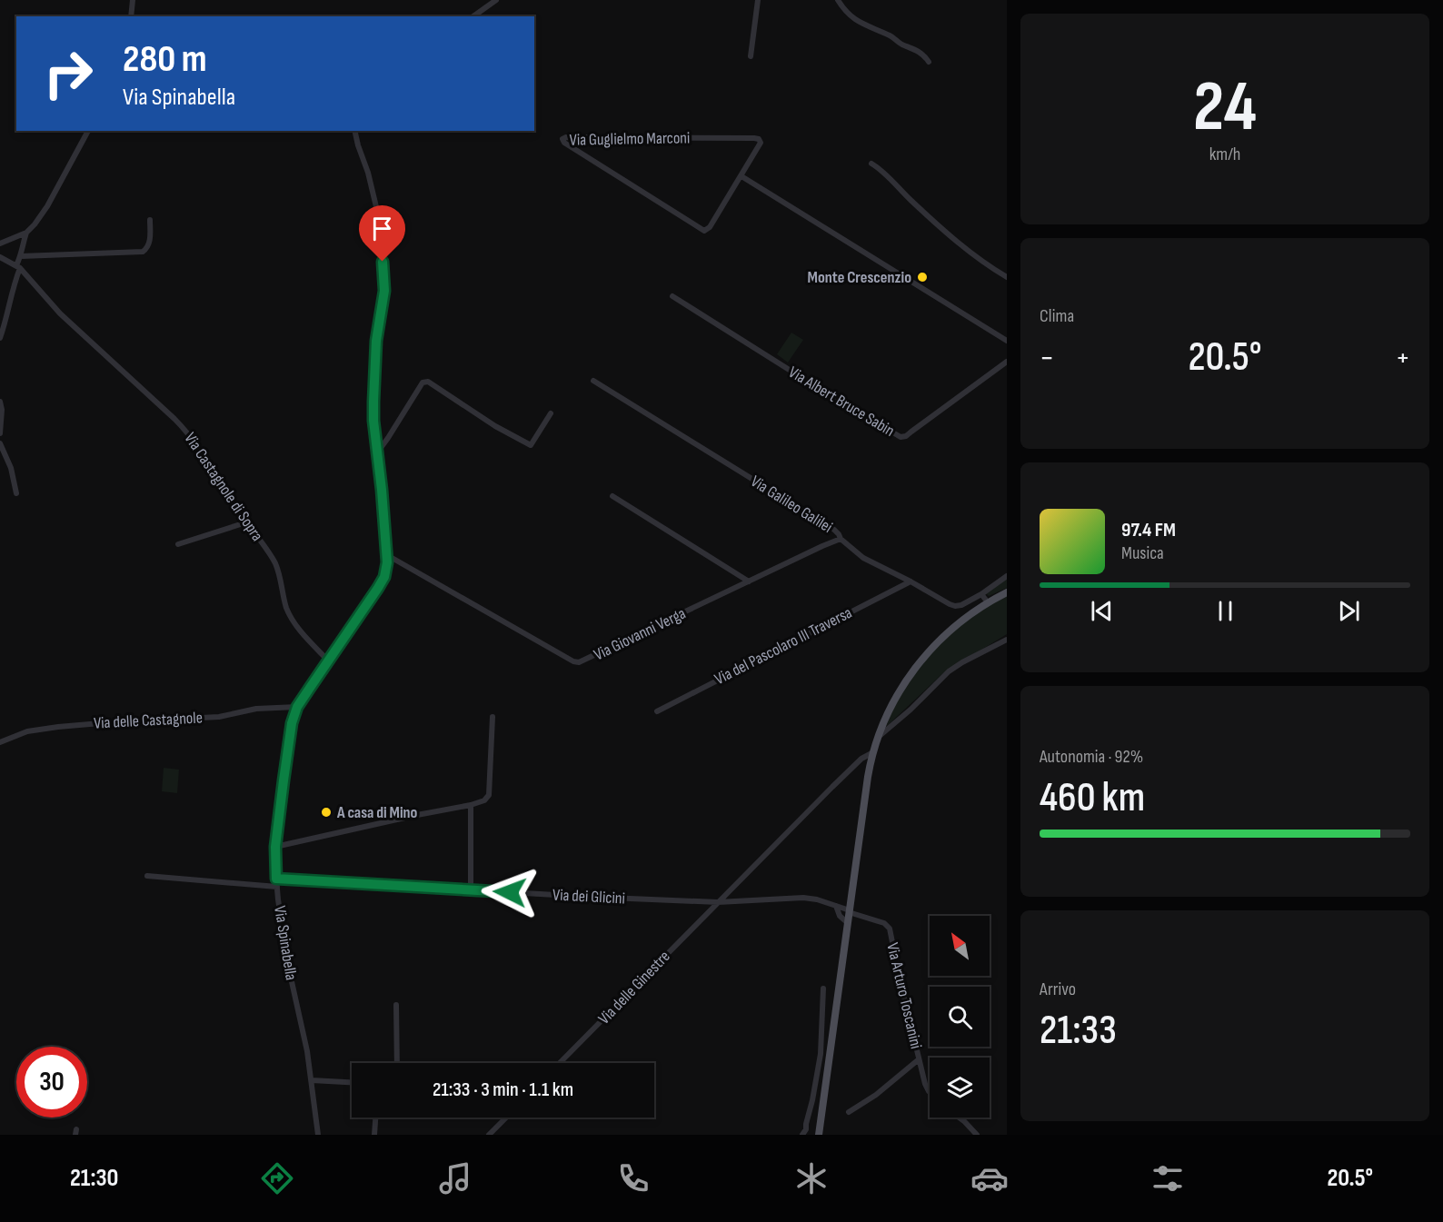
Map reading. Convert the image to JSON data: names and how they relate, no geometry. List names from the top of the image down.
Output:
{
  "streets": {
    "street": [
      "Via Guglielmo Marconi",
      "Via Albert Bruce Sabin",
      "Via Castagnole di Sopra",
      "Via Galileo Galilei",
      "Via Giovanni Verga",
      "Via del Pascolaro III Traversa",
      "Via delle Castagnole",
      "Via dei Glicini",
      "Via Spinabella",
      "Via delle Ginestre",
      "Via Arturo Toscanini"
    ]
  },
  "crossings": [
    ["Via Castagnole di Sopra", "Via Spinabella"],
    ["Via Galileo Galilei", "Via Giovanni Verga"],
    ["Via Galileo Galilei", "Via del Pascolaro III Traversa"],
    ["Via Giovanni Verga", "Via Spinabella"],
    ["Via delle Castagnole", "Via Spinabella"],
    ["Via dei Glicini", "Via Spinabella"],
    ["Via dei Glicini", "Via delle Ginestre"],
    ["Via dei Glicini", "Via Arturo Toscanini"]
  ],
  "places": ["Monte Crescenzio", "A casa di Mino"],
  "north": "top left",
  "page": {
    "tile": [
      ["24", "km/h"],
      "Clima",
      ["Autonomia · 92%", "460 km"],
      ["Arrivo", "21:33"]
    ],
    "turn": ["280 m", "Via Spinabella"],
    "heat": ["−", "20.5°", "+"],
    "song": ["97.4 FM", "Musica"],
    "limit": "30",
    "trip": "21:33 · 3 min · 1.1 km",
    "tabs": ["21:30", "20.5°"]
  }
}
